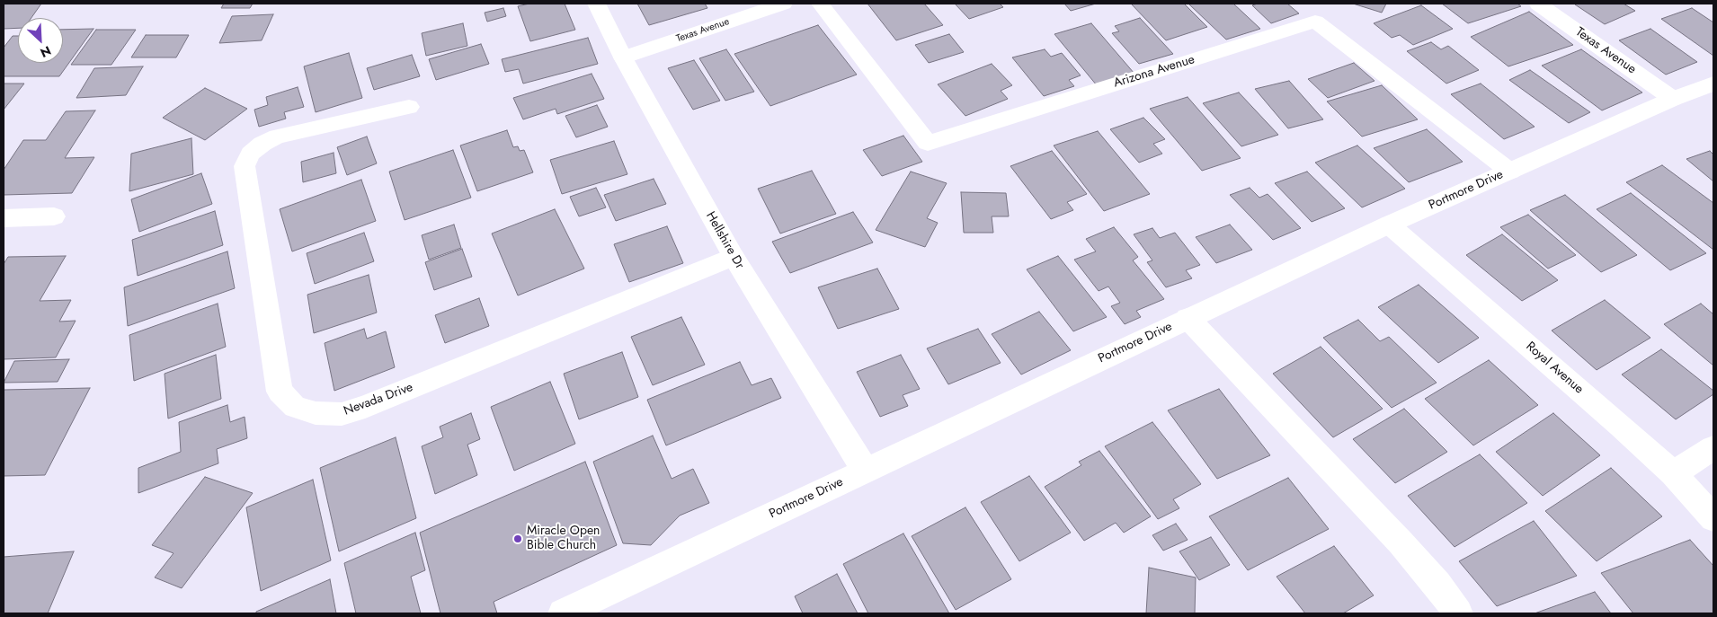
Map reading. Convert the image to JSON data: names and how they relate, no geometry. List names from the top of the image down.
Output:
{
  "streets": {
    "street": [
      "Texas Avenue",
      "Arizona Avenue",
      "Portmore Drive",
      "Hellshire Dr",
      "Royal Avenue",
      "Nevada Drive"
    ]
  },
  "crossings": [
    ["Texas Avenue", "Portmore Drive"],
    ["Texas Avenue", "Hellshire Dr"],
    ["Arizona Avenue", "Portmore Drive"],
    ["Portmore Drive", "Hellshire Dr"],
    ["Portmore Drive", "Royal Avenue"],
    ["Hellshire Dr", "Nevada Drive"]
  ],
  "places": ["Miracle Open Bible Church"],
  "north": "bottom right"
}
